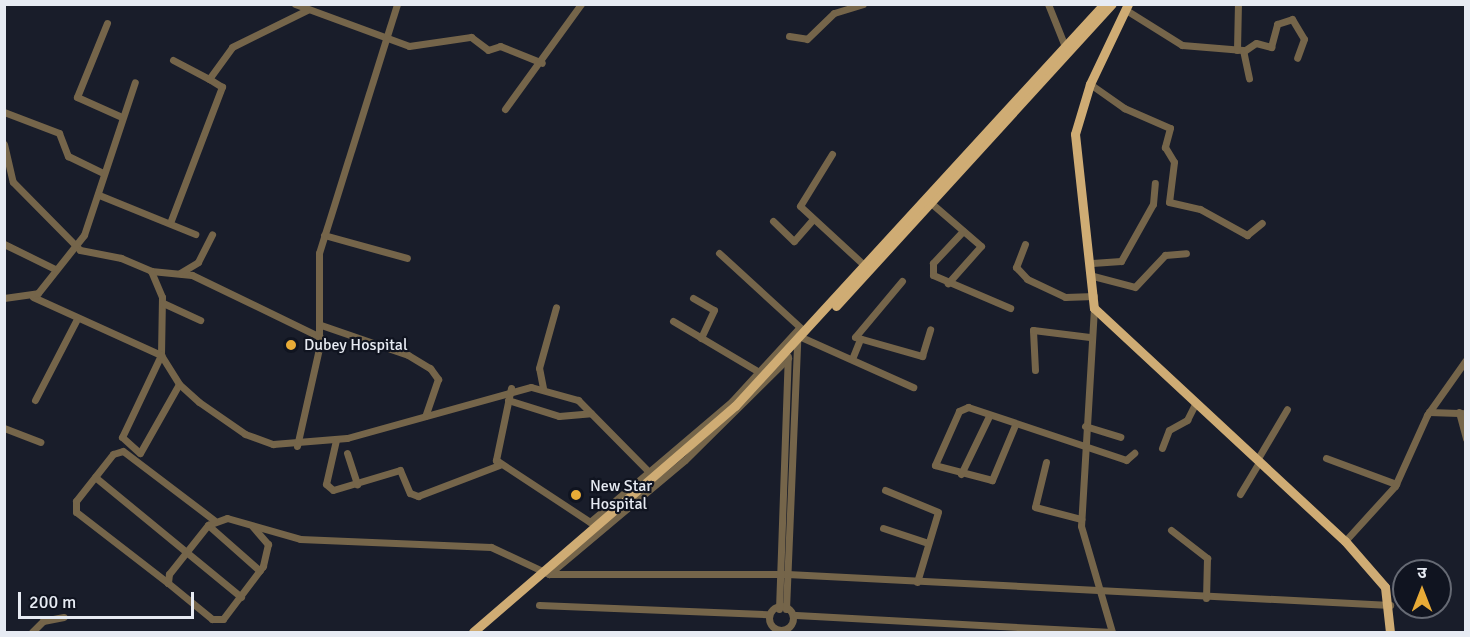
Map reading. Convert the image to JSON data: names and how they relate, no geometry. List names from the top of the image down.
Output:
{
  "places": ["Dubey Hospital", "New Star Hospital"],
  "scale_bar": "200 m",
  "north": "top"
}
